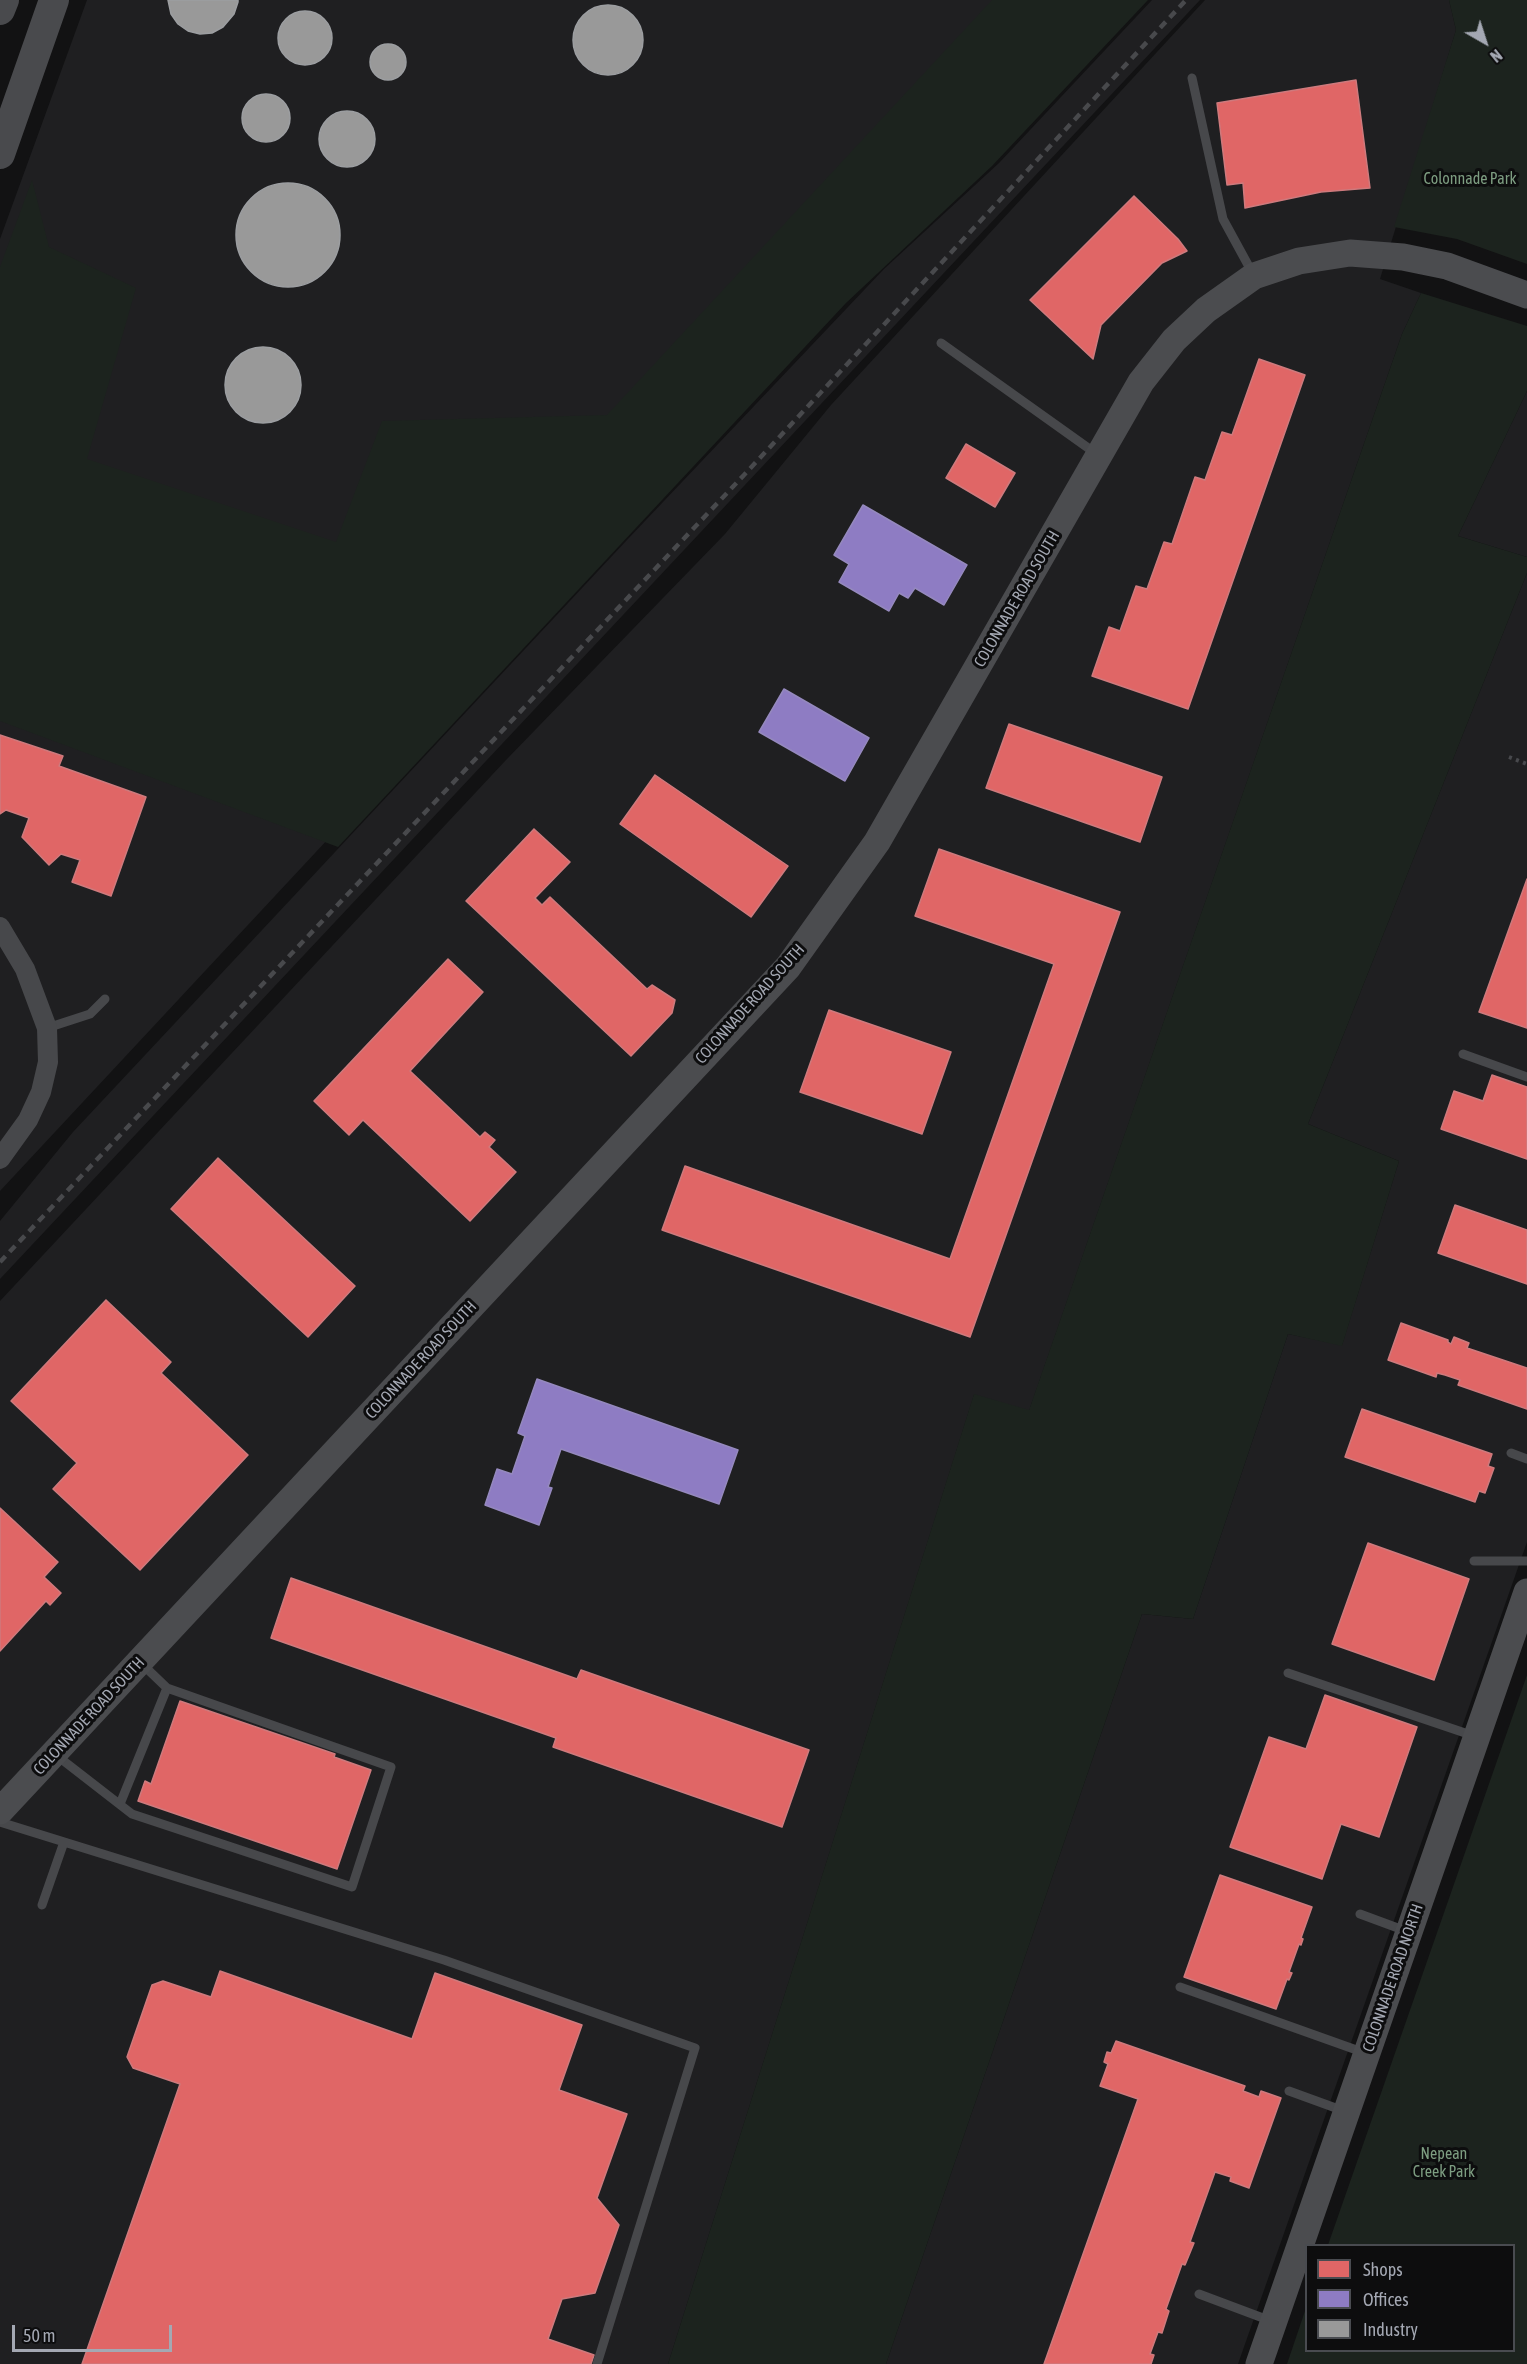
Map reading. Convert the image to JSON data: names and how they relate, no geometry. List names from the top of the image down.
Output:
{
  "streets": {
    "street": ["COLONNADE ROAD SOUTH", "COLONNADE ROAD NORTH"]
  },
  "parks": ["Colonnade Park", "Nepean Creek Park"],
  "legend": ["Shops", "Offices", "Industry"],
  "scale_bar": "50 m",
  "north": "bottom right"
}
